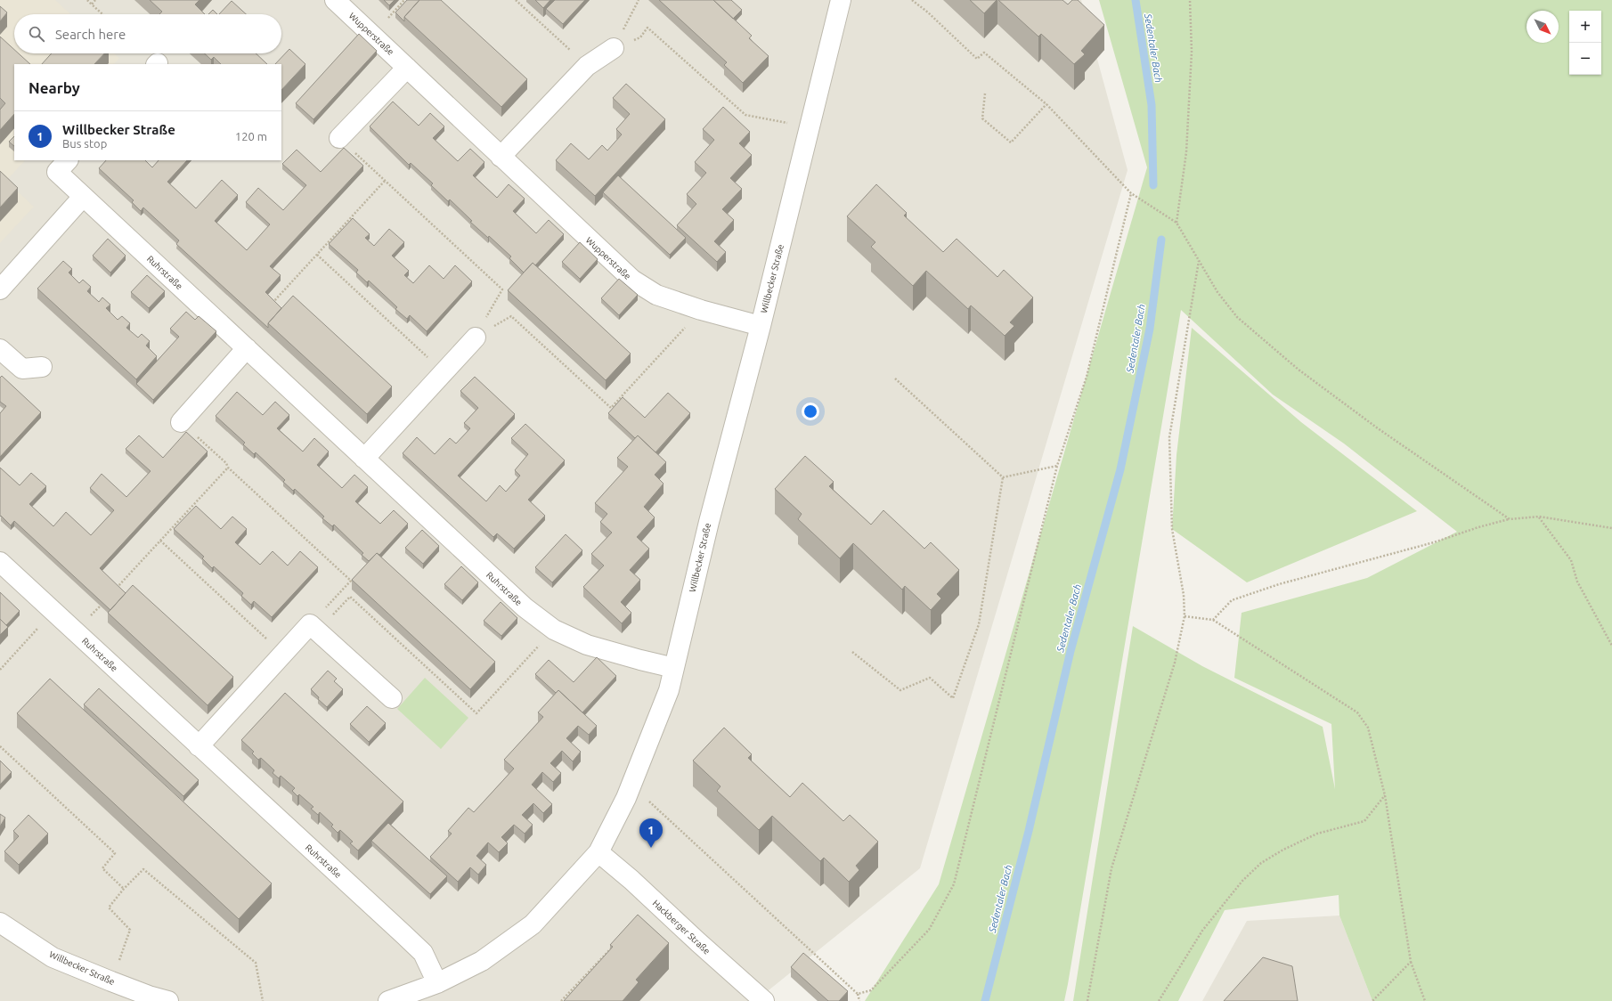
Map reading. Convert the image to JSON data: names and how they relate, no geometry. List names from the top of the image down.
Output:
{
  "streets": {
    "street": [
      "Wupperstraße",
      "Ruhrstraße",
      "Willbecker Straße",
      "Hackberger Straße"
    ]
  },
  "crossings": [
    ["Wupperstraße", "Willbecker Straße"],
    ["Ruhrstraße", "Willbecker Straße"],
    ["Willbecker Straße", "Hackberger Straße"]
  ],
  "water": ["Sedentaler Bach"],
  "north": "bottom right",
  "page": {
    "map_buttons": ["+", "−"],
    "search": "Search here",
    "heading": "Nearby",
    "list": [
      {
        "mark": "1",
        "name": "Willbecker Straße",
        "note": "Bus stop",
        "value": "120 m"
      }
    ],
    "pins": "1"
  }
}
